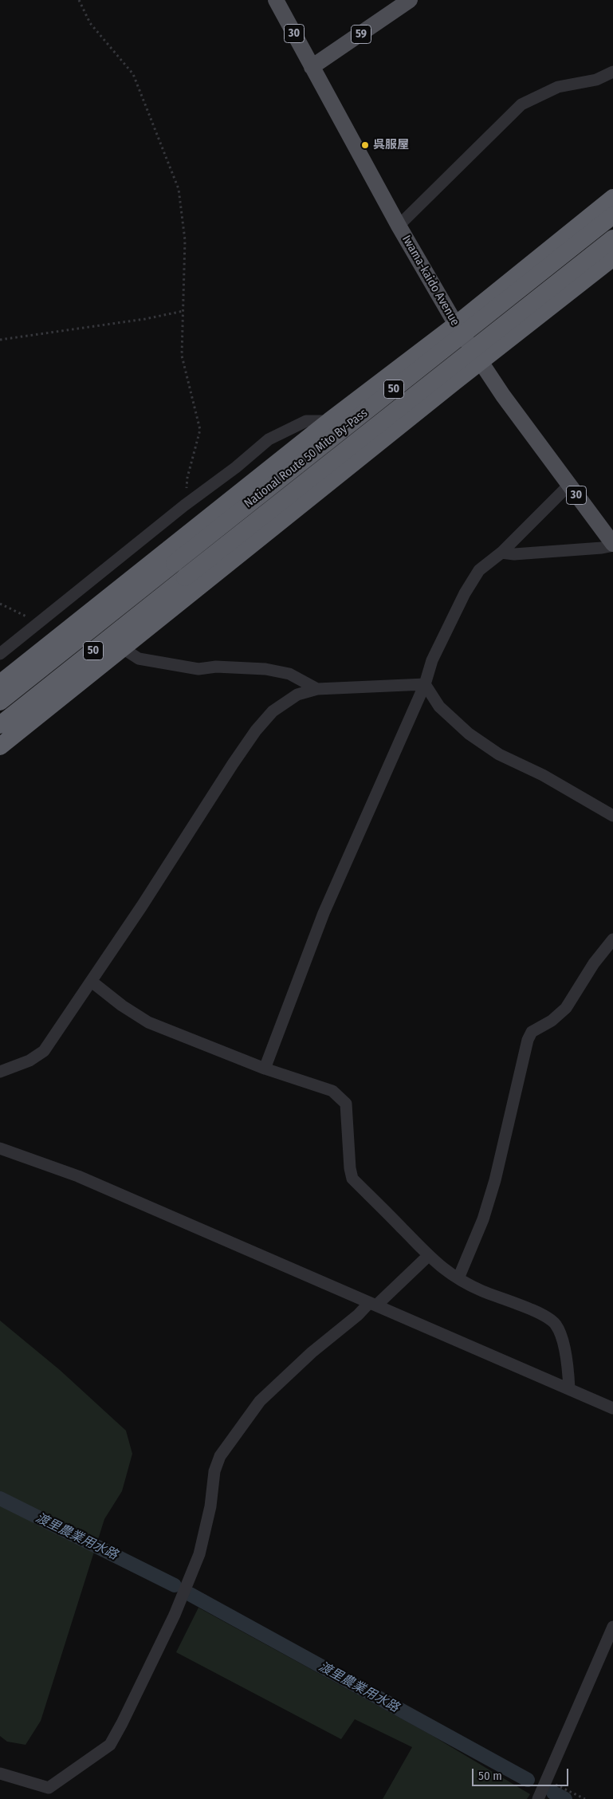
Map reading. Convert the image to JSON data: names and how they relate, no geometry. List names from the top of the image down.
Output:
{
  "streets": {
    "highway": ["50", "National Route 50 Mito By-Pass"],
    "main road": ["30", "59", "Iwama-kaido Avenue"]
  },
  "crossings": [
    ["59", "Iwama-kaido Avenue"]
  ],
  "water": ["渡里農業用水路"],
  "places": ["呉服屋"],
  "scale_bar": "50 m"
}
